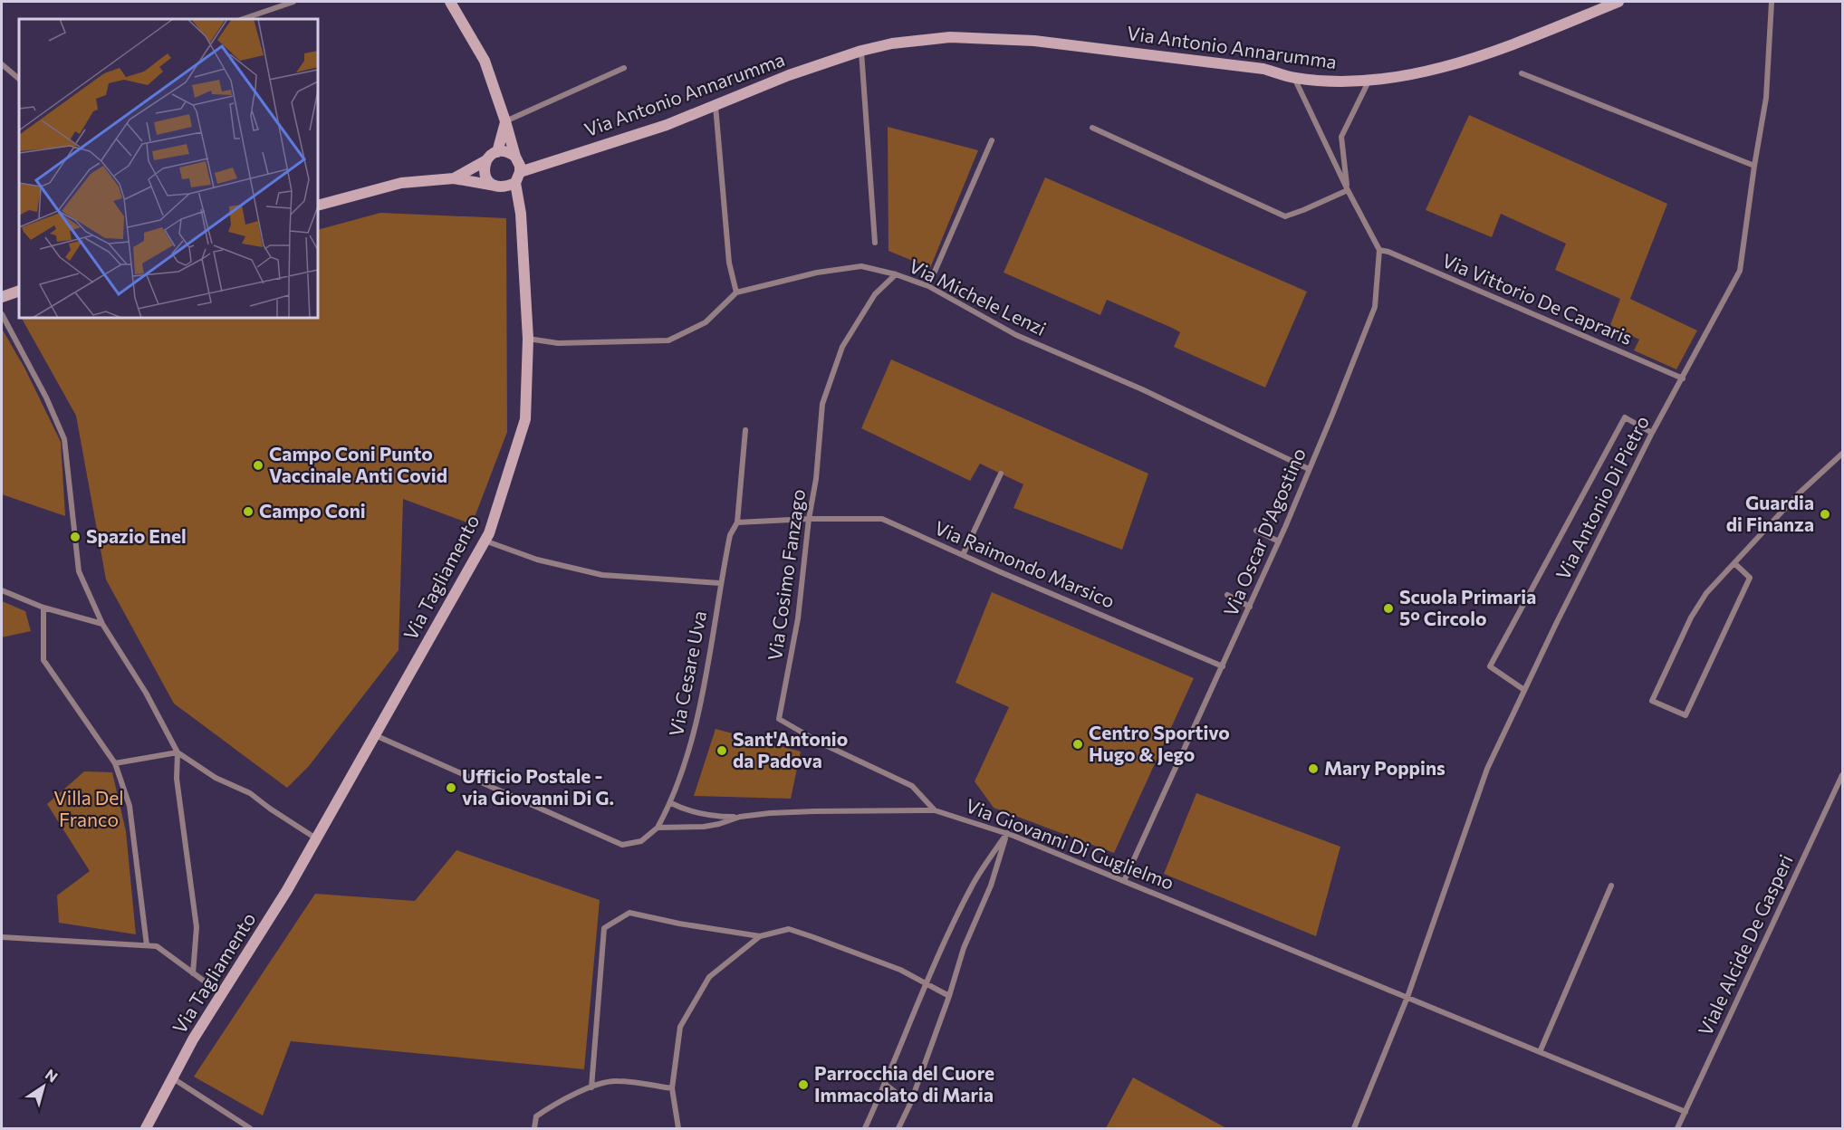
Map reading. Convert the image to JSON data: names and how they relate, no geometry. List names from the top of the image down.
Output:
{
  "streets": {
    "main road": ["Via Antonio Annarumma", "Via Tagliamento"],
    "street": [
      "Via Michele Lenzi",
      "Via Vittorio De Capraris",
      "Via Antonio Di Pietro",
      "Via Oscar D'Agostino",
      "Via Raimondo Marsico",
      "Via Cosimo Fanzago",
      "Via Cesare Uva",
      "Via Giovanni Di Guglielmo",
      "Viale Alcide De Gasperi"
    ]
  },
  "crossings": [
    ["Via Antonio Annarumma", "Via Tagliamento"],
    ["Via Michele Lenzi", "Via Oscar D'Agostino"],
    ["Via Michele Lenzi", "Via Cosimo Fanzago"],
    ["Via Vittorio De Capraris", "Via Antonio Di Pietro"],
    ["Via Vittorio De Capraris", "Via Oscar D'Agostino"],
    ["Via Antonio Di Pietro", "Via Giovanni Di Guglielmo"],
    ["Via Oscar D'Agostino", "Via Raimondo Marsico"],
    ["Via Oscar D'Agostino", "Via Giovanni Di Guglielmo"],
    ["Via Raimondo Marsico", "Via Cosimo Fanzago"],
    ["Via Cosimo Fanzago", "Via Giovanni Di Guglielmo"],
    ["Via Tagliamento", "Via Giovanni Di Guglielmo"],
    ["Via Cesare Uva", "Via Giovanni Di Guglielmo"],
    ["Via Giovanni Di Guglielmo", "Viale Alcide De Gasperi"]
  ],
  "parks": ["Villa Del Franco"],
  "places": [
    "Campo Coni Punto Vaccinale Anti Covid",
    "Campo Coni",
    "Guardia di Finanza",
    "Spazio Enel",
    "Scuola Primaria 5° Circolo",
    "Centro Sportivo Hugo & Jego",
    "Sant'Antonio da Padova",
    "Mary Poppins",
    "Ufficio Postale - via Giovanni Di G.",
    "Parrocchia del Cuore Immacolato di Maria"
  ],
  "north": "top right"
}
